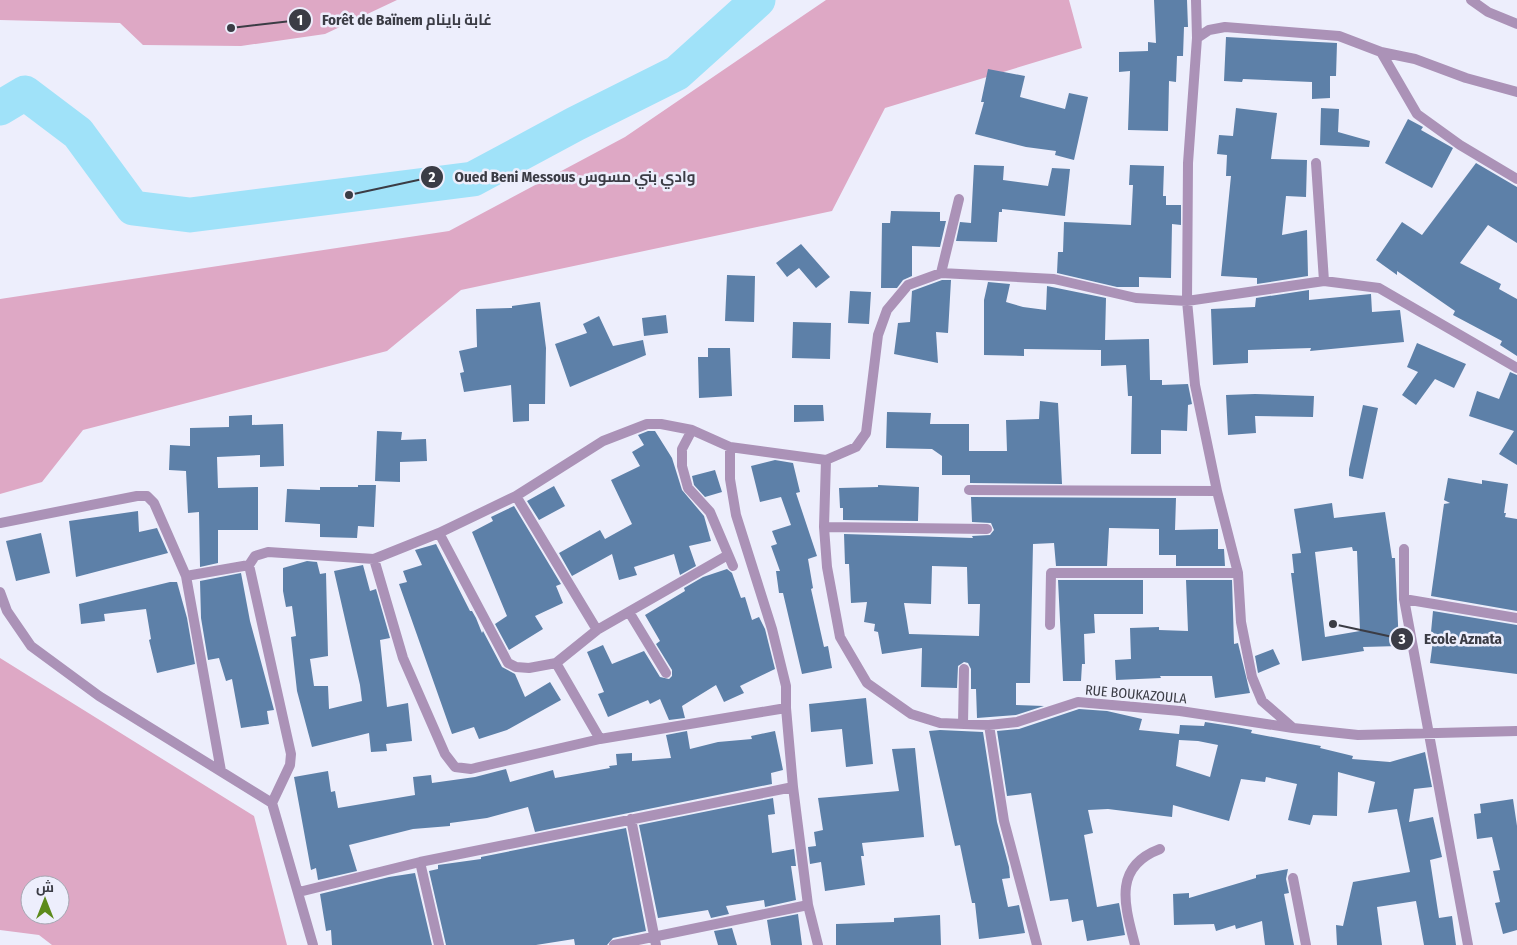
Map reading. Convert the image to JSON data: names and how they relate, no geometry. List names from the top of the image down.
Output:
{
  "streets": {
    "street": ["RUE BOUKAZOULA"]
  },
  "places": ["Forêt de Baïnem غابة باينام", "Oued Beni Messous وادي بني مسوس", "Ecole Aznata"],
  "north": "top"
}
